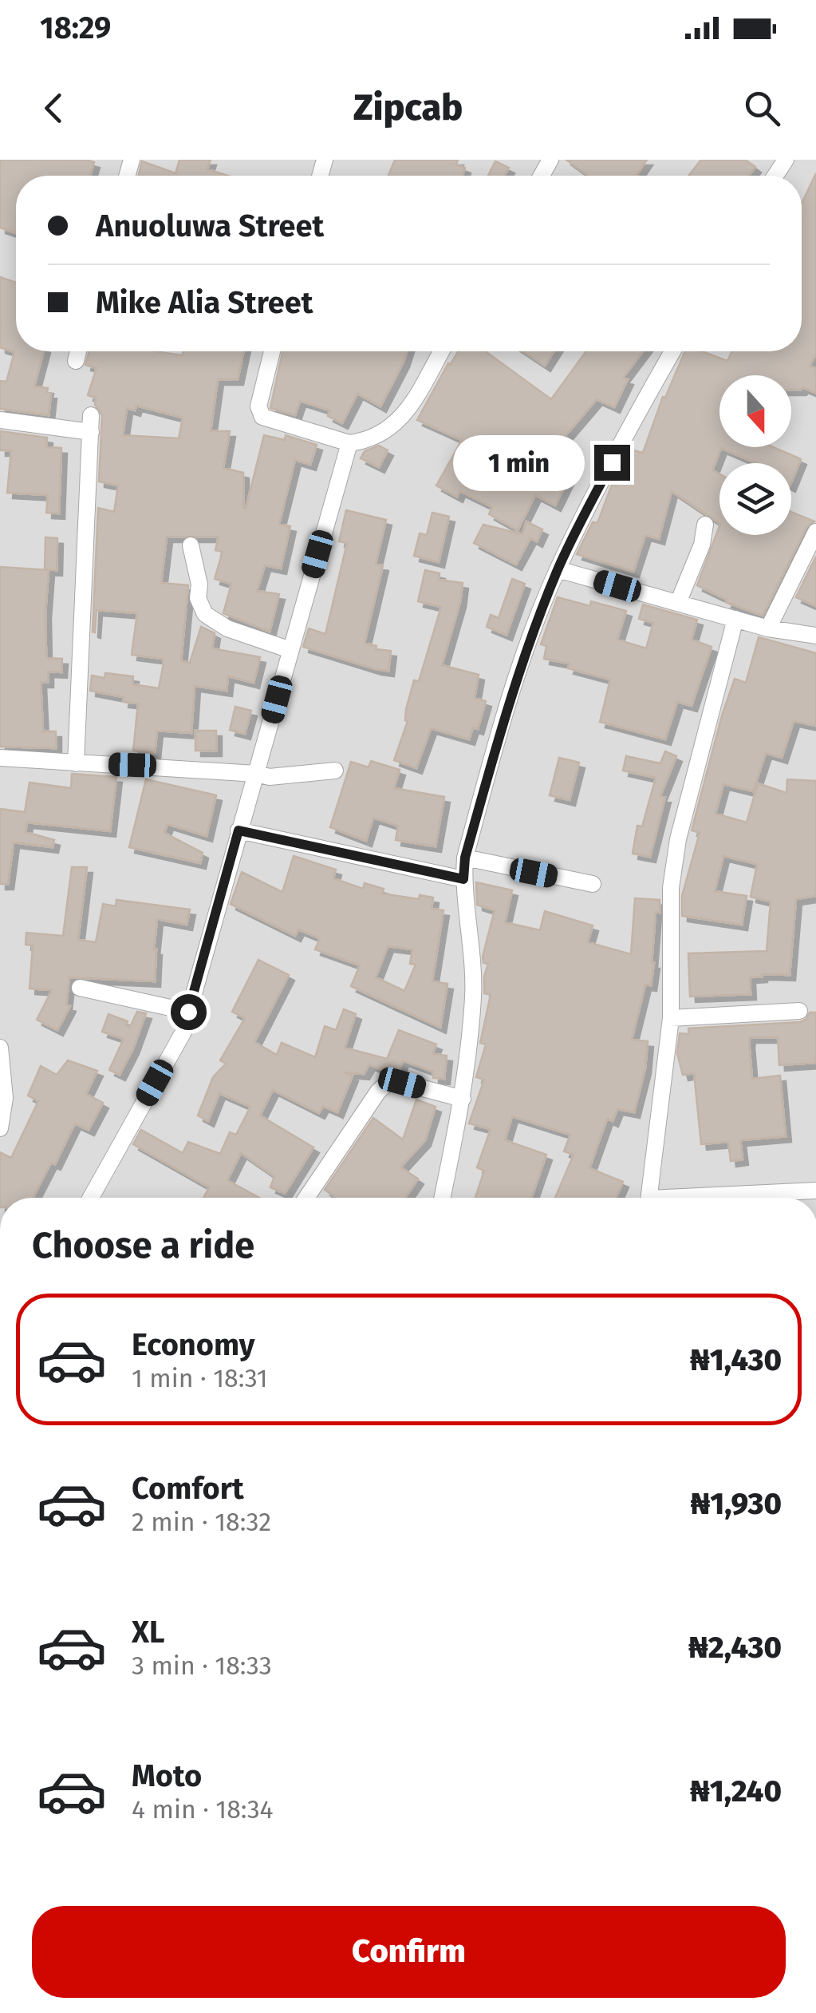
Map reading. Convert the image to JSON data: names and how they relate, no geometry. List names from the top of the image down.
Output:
{
  "north": "bottom",
  "page": {
    "status": "18:29",
    "header": "Zipcab",
    "banner": ["Anuoluwa Street", "Mike Alia Street"],
    "bubble": "1 min",
    "heading": "Choose a ride",
    "list": [
      {
        "name": "Economy",
        "note": "1 min · 18:31",
        "value": "₦1,430"
      },
      {
        "name": "Comfort",
        "note": "2 min · 18:32",
        "value": "₦1,930"
      },
      {
        "name": "XL",
        "note": "3 min · 18:33",
        "value": "₦2,430"
      },
      {
        "name": "Moto",
        "note": "4 min · 18:34",
        "value": "₦1,240"
      }
    ],
    "buttons": "Confirm"
  }
}
